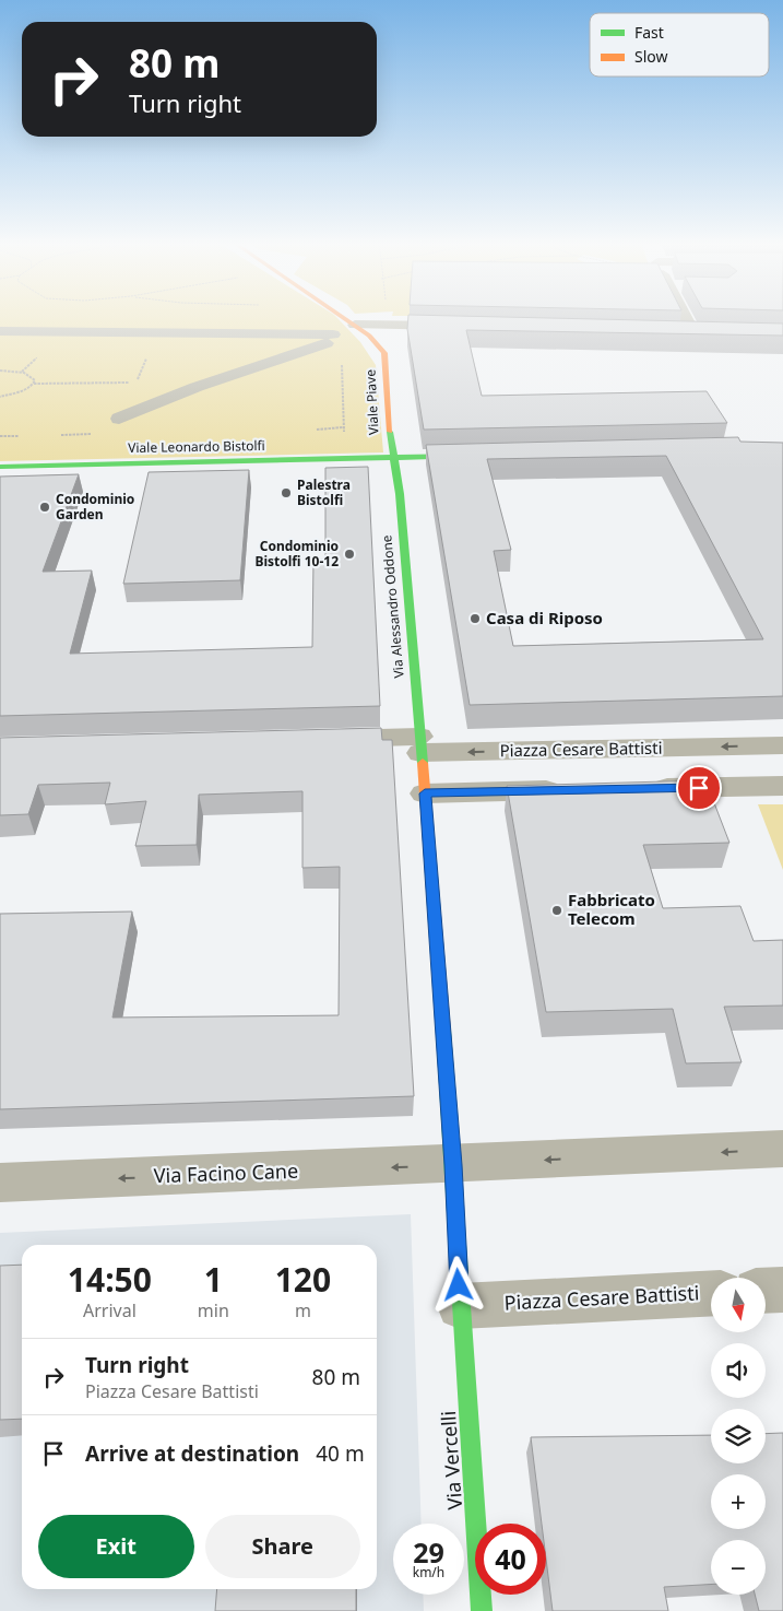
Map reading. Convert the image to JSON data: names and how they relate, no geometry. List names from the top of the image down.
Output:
{
  "streets": {
    "street": [
      "Viale Piave",
      "Viale Leonardo Bistolfi",
      "Via Alessandro Oddone",
      "Piazza Cesare Battisti",
      "Via Facino Cane",
      "Via Vercelli"
    ]
  },
  "crossings": [
    ["Viale Piave", "Viale Leonardo Bistolfi"],
    ["Viale Piave", "Via Alessandro Oddone"],
    ["Viale Leonardo Bistolfi", "Via Alessandro Oddone"],
    ["Via Alessandro Oddone", "Piazza Cesare Battisti"],
    ["Piazza Cesare Battisti", "Via Vercelli"]
  ],
  "one_way": ["Via Facino Cane"],
  "places": [
    "Palestra Bistolfi",
    "Condominio Garden",
    "Condominio Bistolfi 10-12",
    "Casa di Riposo",
    "Fabbricato Telecom"
  ],
  "legend": ["Fast", "Slow"],
  "north": "bottom",
  "page": {
    "turn": ["80 m", "Turn right"],
    "eta": [
      "14:50",
      "Arrival",
      "1",
      "min",
      "120",
      "m"
    ],
    "map_buttons": ["+", "−"],
    "list": [
      {
        "name": "Turn right",
        "note": "Piazza Cesare Battisti",
        "value": "80 m"
      },
      {
        "name": "Arrive at destination",
        "value": "40 m"
      }
    ],
    "buttons": ["Exit", "Share"],
    "speed": "29 km/h",
    "limit": "40"
  }
}
